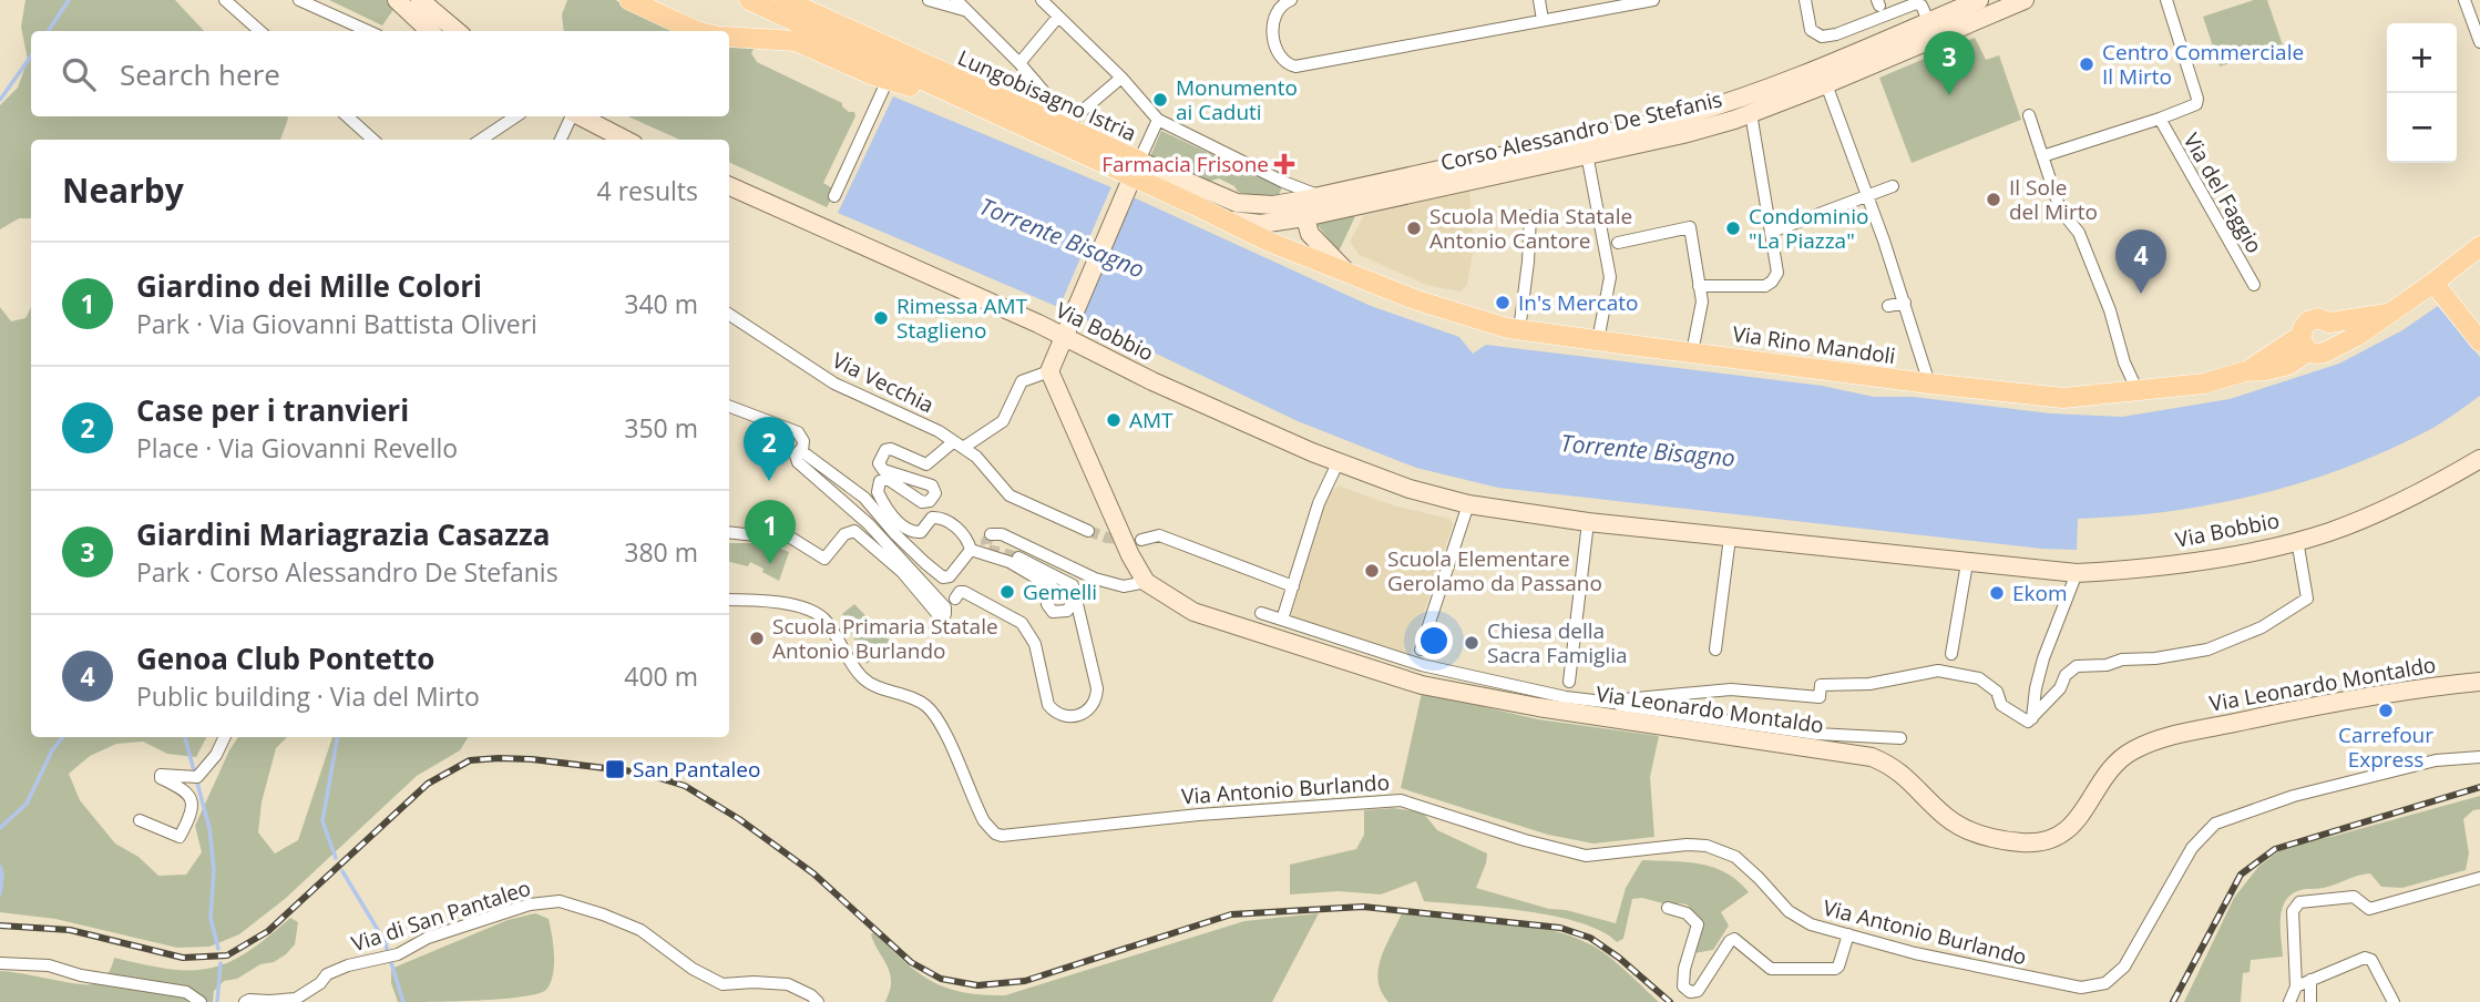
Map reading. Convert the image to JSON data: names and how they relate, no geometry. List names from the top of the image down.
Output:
{
  "streets": {
    "main road": [
      "Lungobisagno Istria",
      "Corso Alessandro De Stefanis",
      "Via Bobbio",
      "Via Rino Mandoli",
      "Via Leonardo Montaldo"
    ],
    "street": [
      "Via del Faggio",
      "Via Vecchia",
      "Via Antonio Burlando",
      "Via di San Pantaleo"
    ]
  },
  "crossings": [
    ["Lungobisagno Istria", "Corso Alessandro De Stefanis"],
    ["Lungobisagno Istria", "Via Rino Mandoli"],
    ["Corso Alessandro De Stefanis", "Via Rino Mandoli"]
  ],
  "water": ["Torrente Bisagno"],
  "places": {
    "other": [
      "Centro Commerciale Il Mirto",
      "Monumento ai Caduti",
      "Il Sole del Mirto",
      "Scuola Media Statale Antonio Cantore",
      "Condominio \"La Piazza\"",
      "In's Mercato",
      "Rimessa AMT Staglieno",
      "AMT",
      "Scuola Elementare Gerolamo da Passano",
      "Gemelli",
      "Ekom",
      "Scuola Primaria Statale Antonio Burlando",
      "Chiesa della Sacra Famiglia",
      "Carrefour Express"
    ],
    "health": ["Farmacia Frisone"],
    "transit": ["San Pantaleo"]
  },
  "page": {
    "map_buttons": ["+", "−"],
    "pins": [
      "3",
      "4",
      "2",
      "1"
    ],
    "search": "Search here",
    "heading": ["Nearby", "4 results"],
    "list": [
      {
        "mark": "1",
        "name": "Giardino dei Mille Colori",
        "note": "Park · Via Giovanni Battista Oliveri",
        "value": "340 m"
      },
      {
        "mark": "2",
        "name": "Case per i tranvieri",
        "note": "Place · Via Giovanni Revello",
        "value": "350 m"
      },
      {
        "mark": "3",
        "name": "Giardini Mariagrazia Casazza",
        "note": "Park · Corso Alessandro De Stefanis",
        "value": "380 m"
      },
      {
        "mark": "4",
        "name": "Genoa Club Pontetto",
        "note": "Public building · Via del Mirto",
        "value": "400 m"
      }
    ]
  }
}
